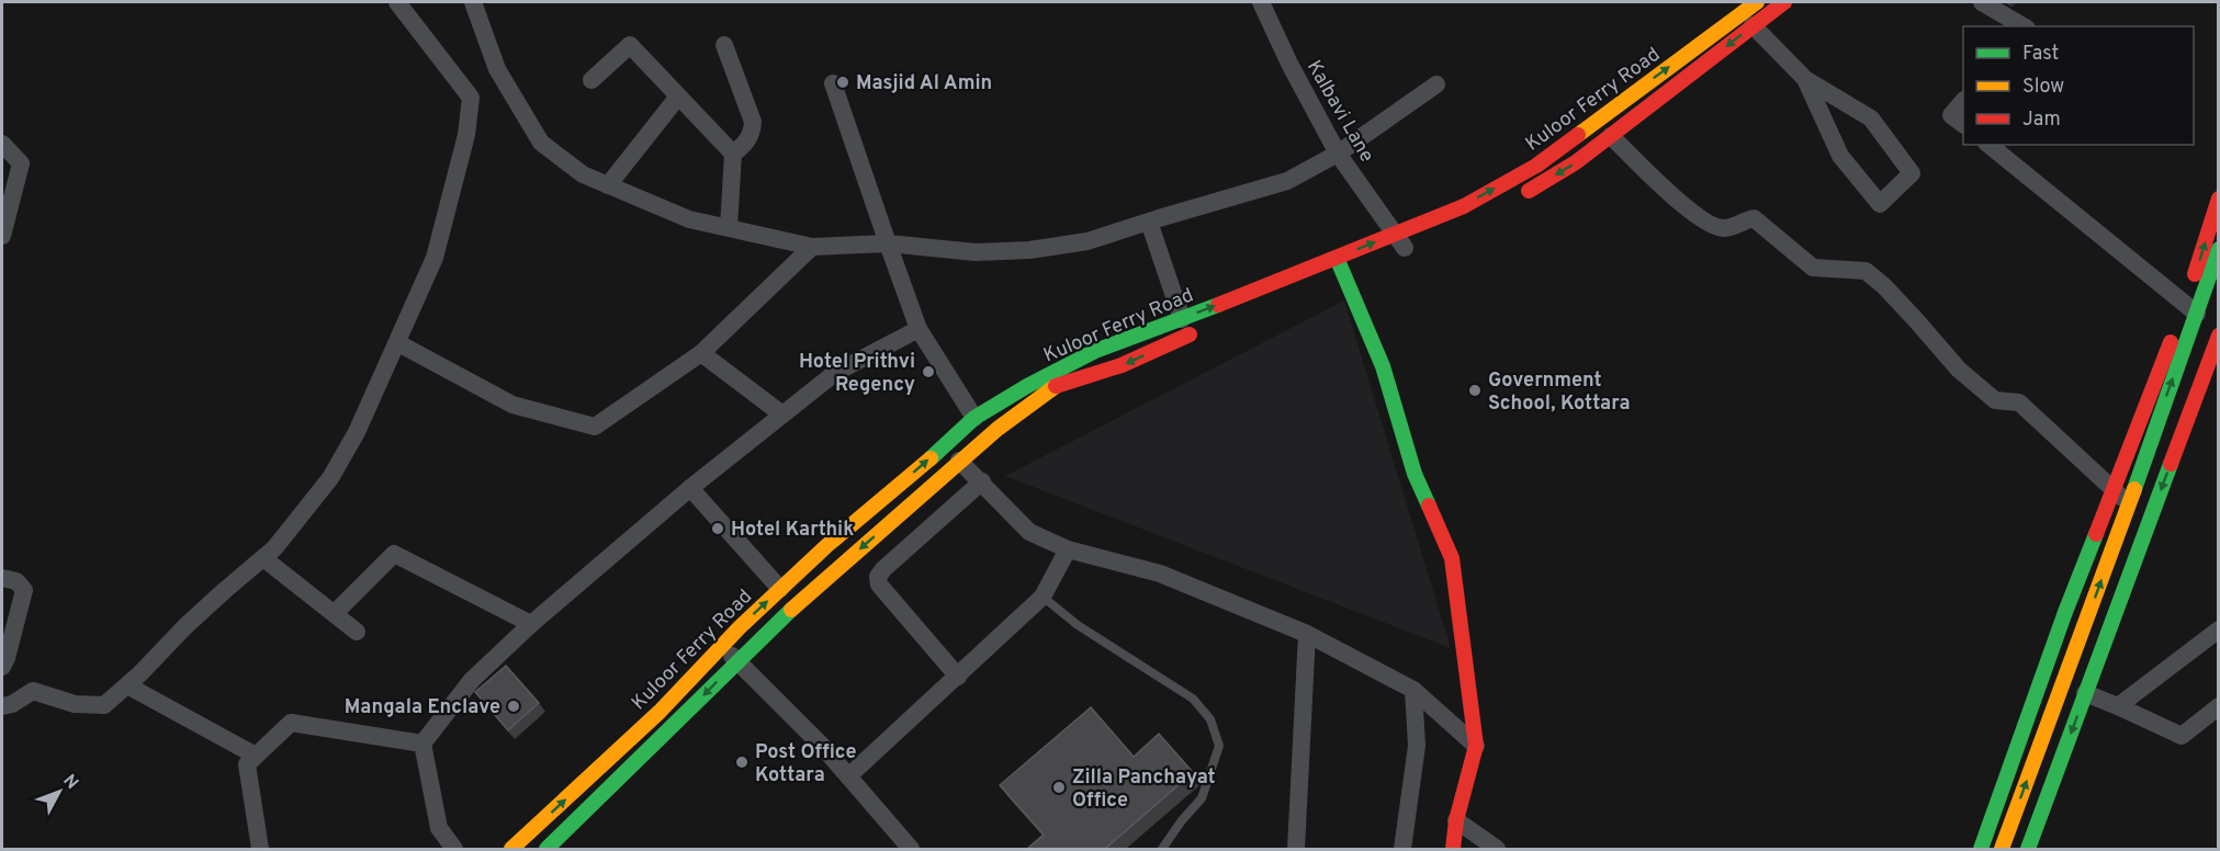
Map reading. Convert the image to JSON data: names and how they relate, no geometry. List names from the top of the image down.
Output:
{
  "streets": {
    "main road": ["Kuloor Ferry Road"],
    "street": ["Kalbavi Lane"]
  },
  "crossings": [
    ["Kuloor Ferry Road", "Kalbavi Lane"]
  ],
  "places": [
    "Masjid Al Amin",
    "Hotel Prithvi Regency",
    "Government School, Kottara",
    "Hotel Karthik",
    "Mangala Enclave",
    "Post Office Kottara",
    "Zilla Panchayat Office"
  ],
  "legend": ["Fast", "Slow", "Jam"],
  "north": "top right"
}
